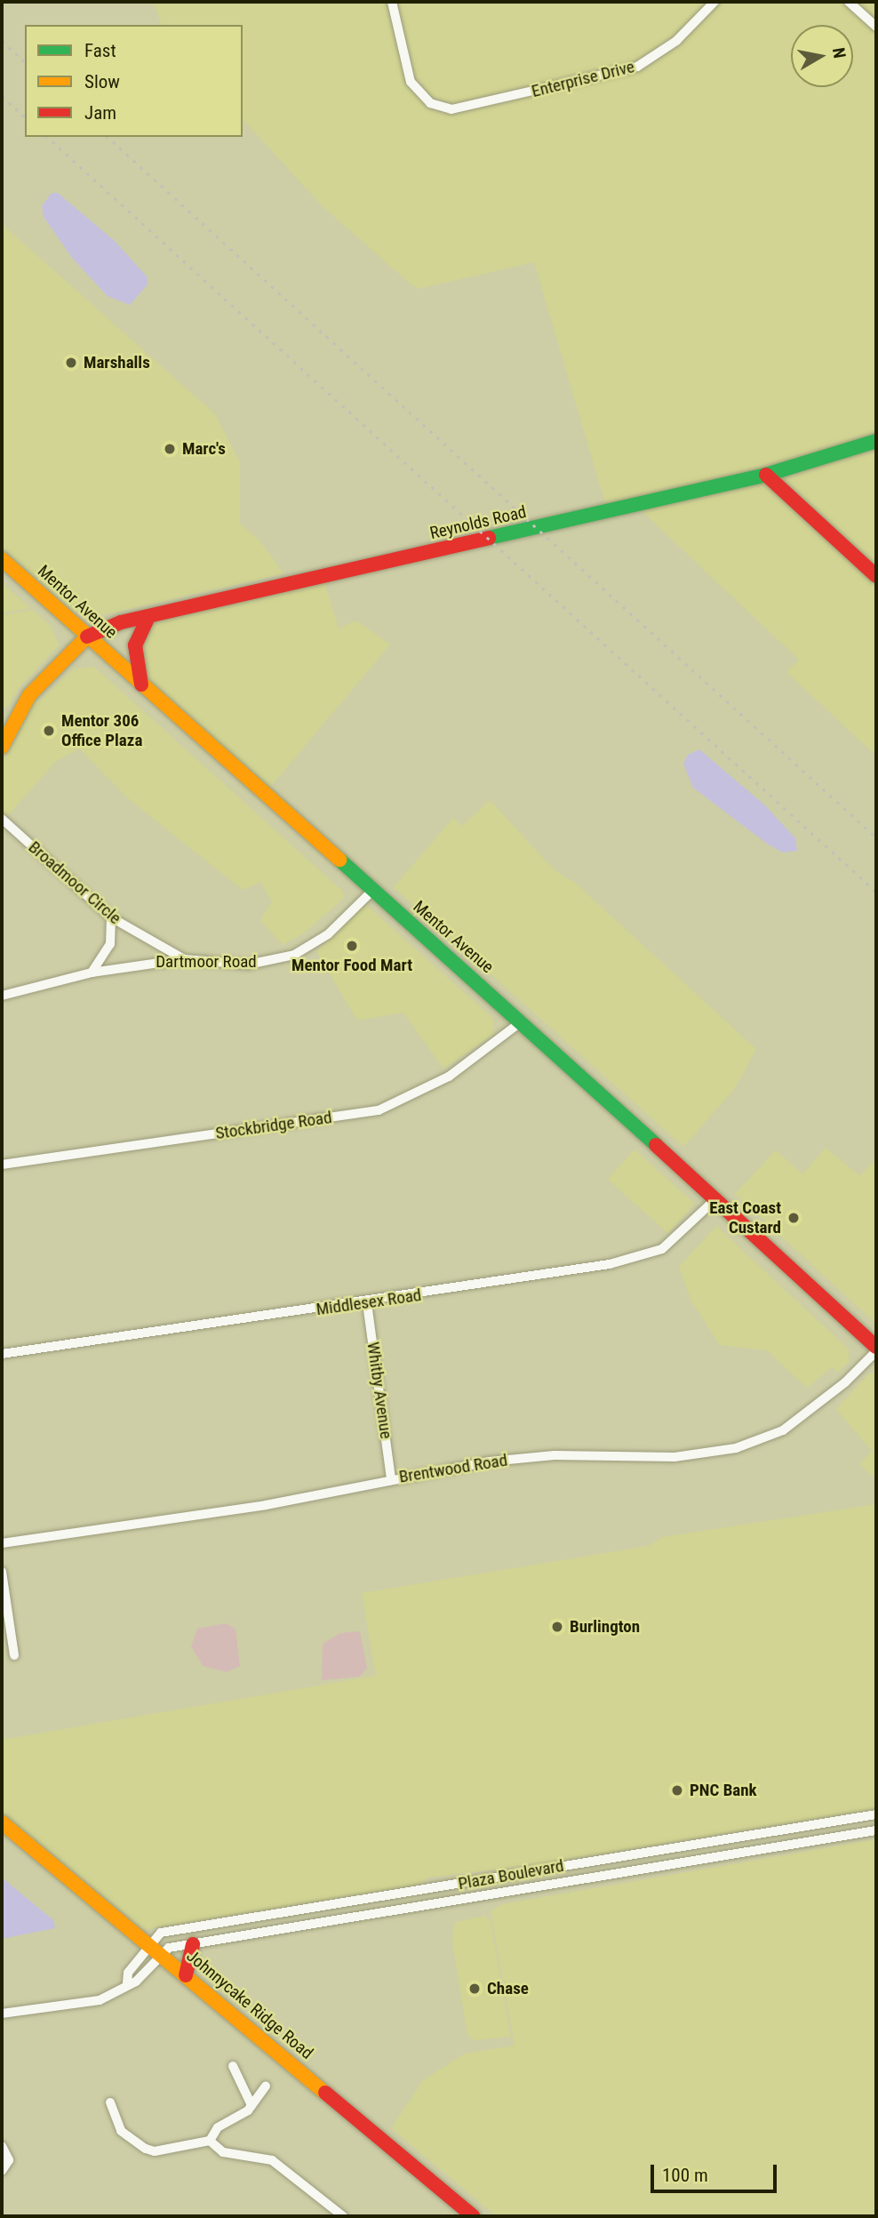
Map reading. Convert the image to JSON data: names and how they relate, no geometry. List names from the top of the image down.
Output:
{
  "streets": {
    "main road": ["Reynolds Road", "Mentor Avenue", "Johnnycake Ridge Road"],
    "street": [
      "Enterprise Drive",
      "Broadmoor Circle",
      "Dartmoor Road",
      "Stockbridge Road",
      "Middlesex Road",
      "Whitby Avenue",
      "Brentwood Road",
      "Plaza Boulevard"
    ]
  },
  "crossings": [
    ["Reynolds Road", "Mentor Avenue"],
    ["Mentor Avenue", "Dartmoor Road"],
    ["Mentor Avenue", "Stockbridge Road"],
    ["Mentor Avenue", "Middlesex Road"],
    ["Mentor Avenue", "Brentwood Road"],
    ["Broadmoor Circle", "Dartmoor Road"],
    ["Middlesex Road", "Whitby Avenue"],
    ["Whitby Avenue", "Brentwood Road"],
    ["Plaza Boulevard", "Johnnycake Ridge Road"]
  ],
  "places": [
    "Marshalls",
    "Marc's",
    "Mentor 306 Office Plaza",
    "Mentor Food Mart",
    "East Coast Custard",
    "Burlington",
    "PNC Bank",
    "Chase"
  ],
  "legend": ["Fast", "Slow", "Jam"],
  "scale_bar": "100 m",
  "north": "right"
}
